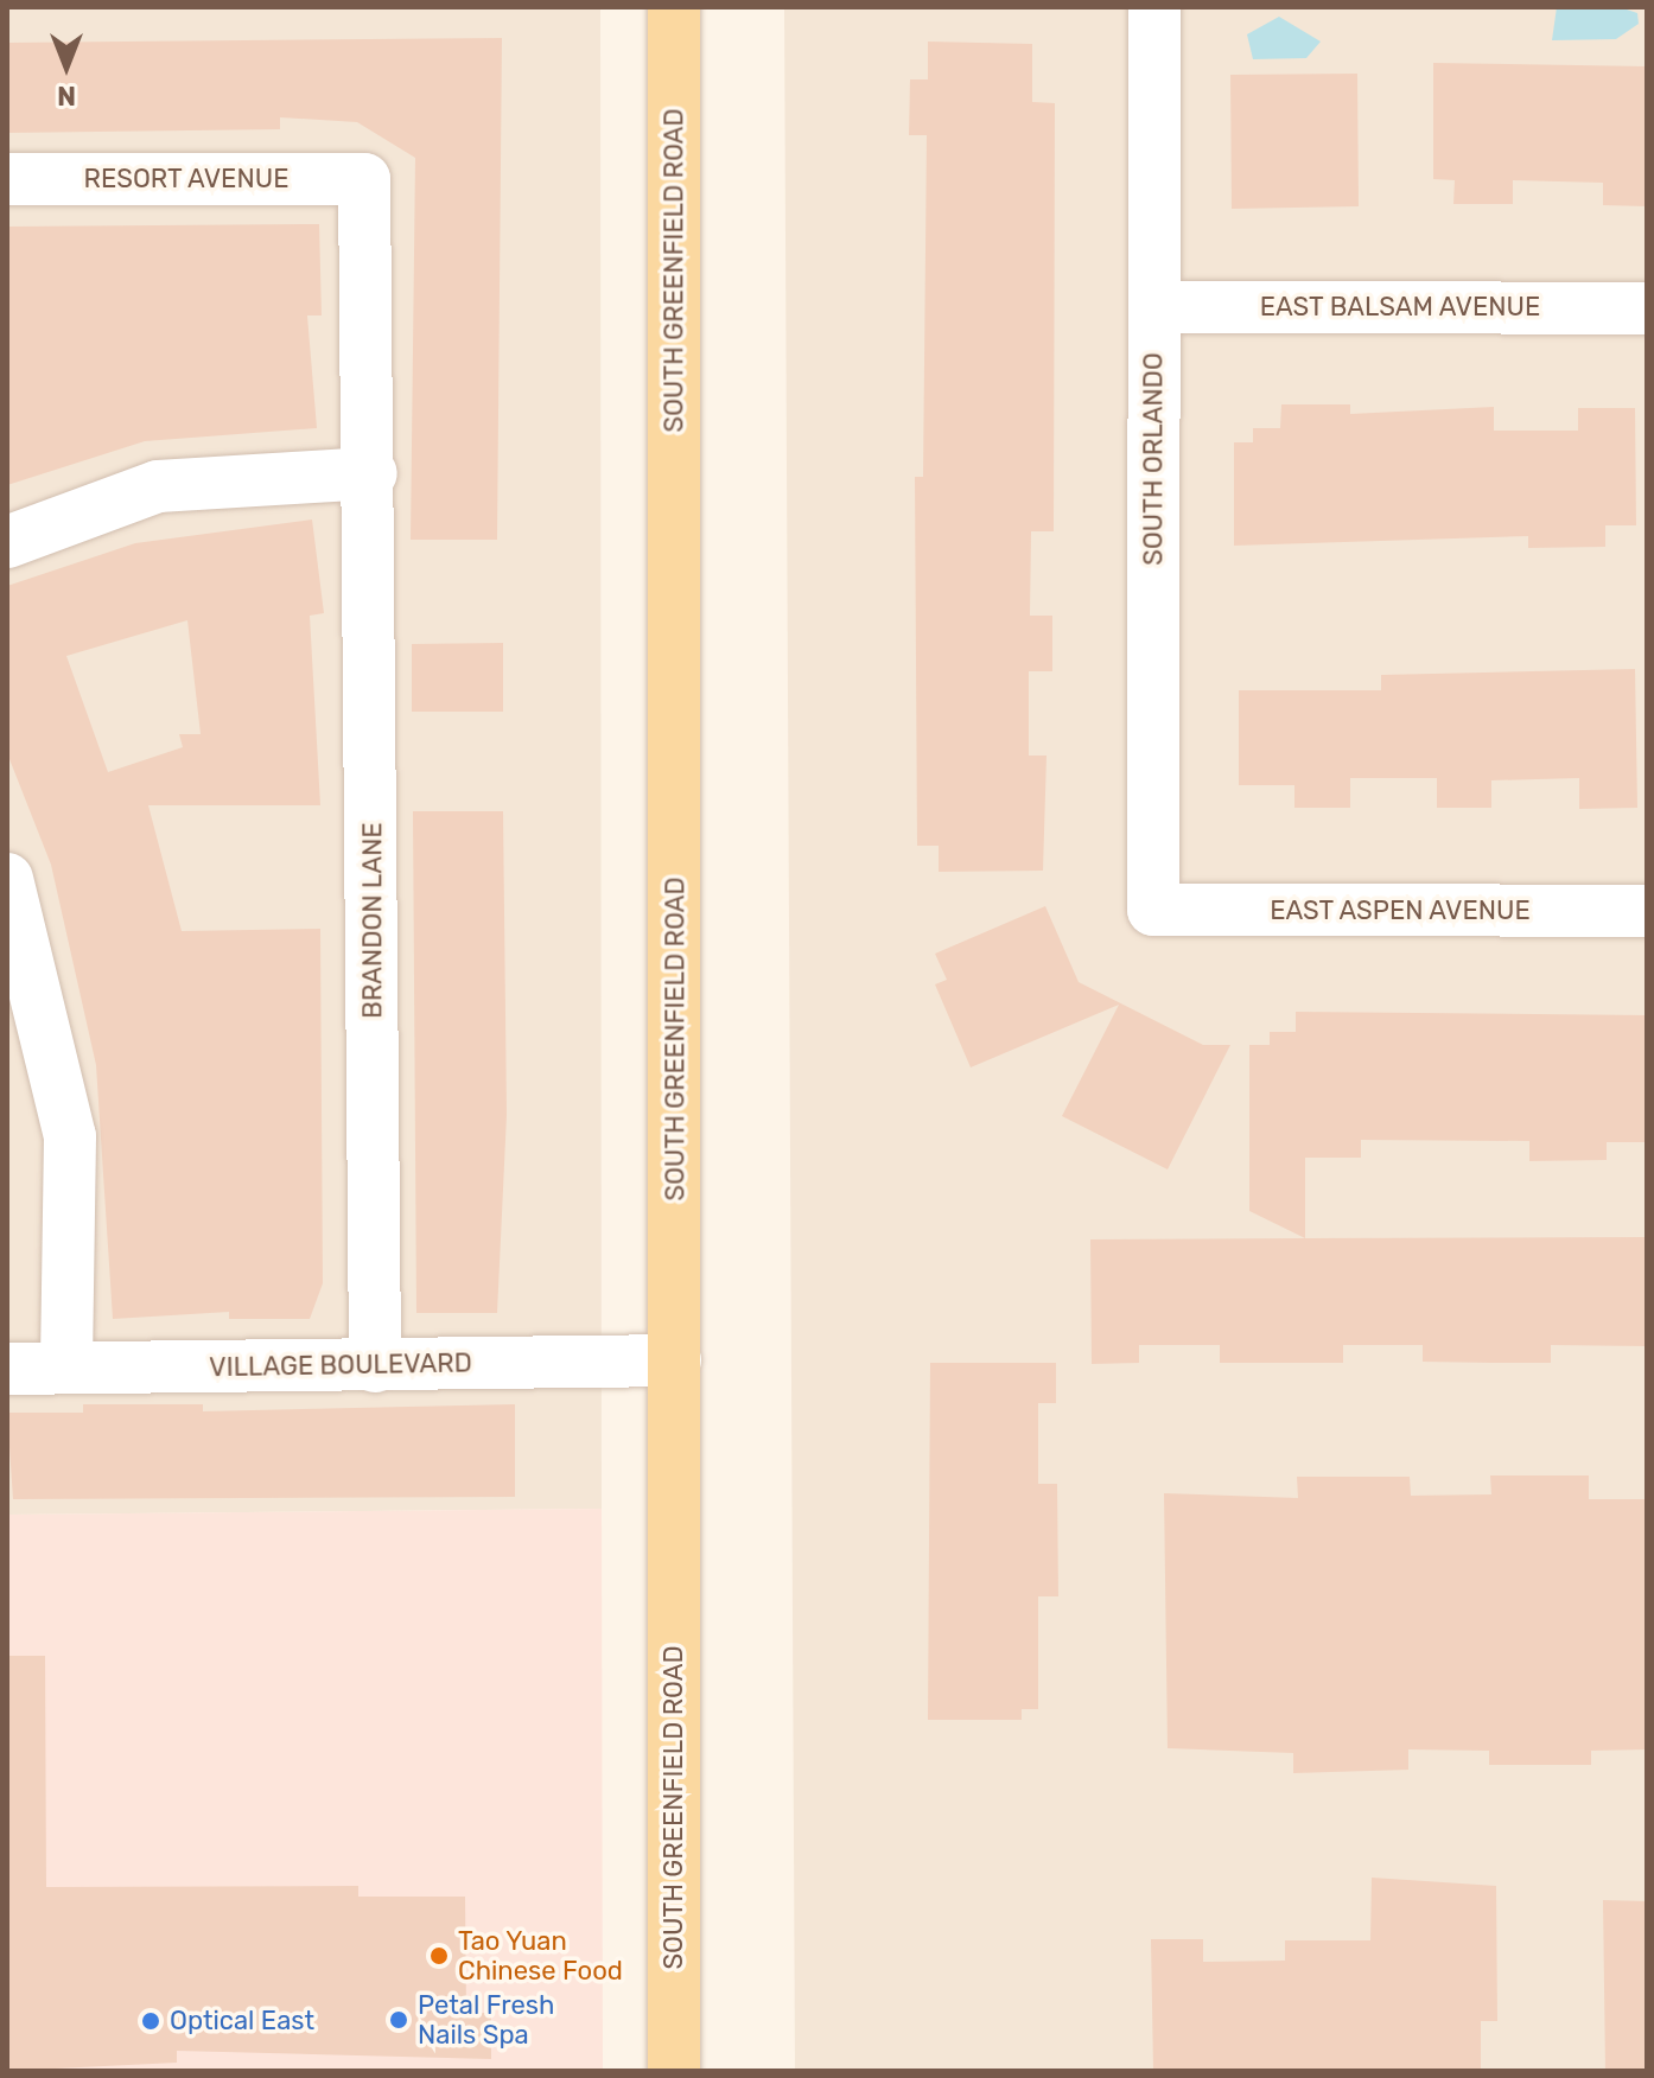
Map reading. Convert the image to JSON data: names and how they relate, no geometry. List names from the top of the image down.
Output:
{
  "streets": {
    "main road": ["SOUTH GREENFIELD ROAD"],
    "street": [
      "RESORT AVENUE",
      "EAST BALSAM AVENUE",
      "SOUTH ORLANDO",
      "EAST ASPEN AVENUE",
      "BRANDON LANE",
      "VILLAGE BOULEVARD"
    ]
  },
  "crossings": [
    ["RESORT AVENUE", "BRANDON LANE"],
    ["SOUTH GREENFIELD ROAD", "VILLAGE BOULEVARD"],
    ["EAST BALSAM AVENUE", "SOUTH ORLANDO"],
    ["SOUTH ORLANDO", "EAST ASPEN AVENUE"],
    ["BRANDON LANE", "VILLAGE BOULEVARD"]
  ],
  "places": ["Tao Yuan Chinese Food", "Petal Fresh Nails Spa", "Optical East"],
  "north": "bottom"
}
